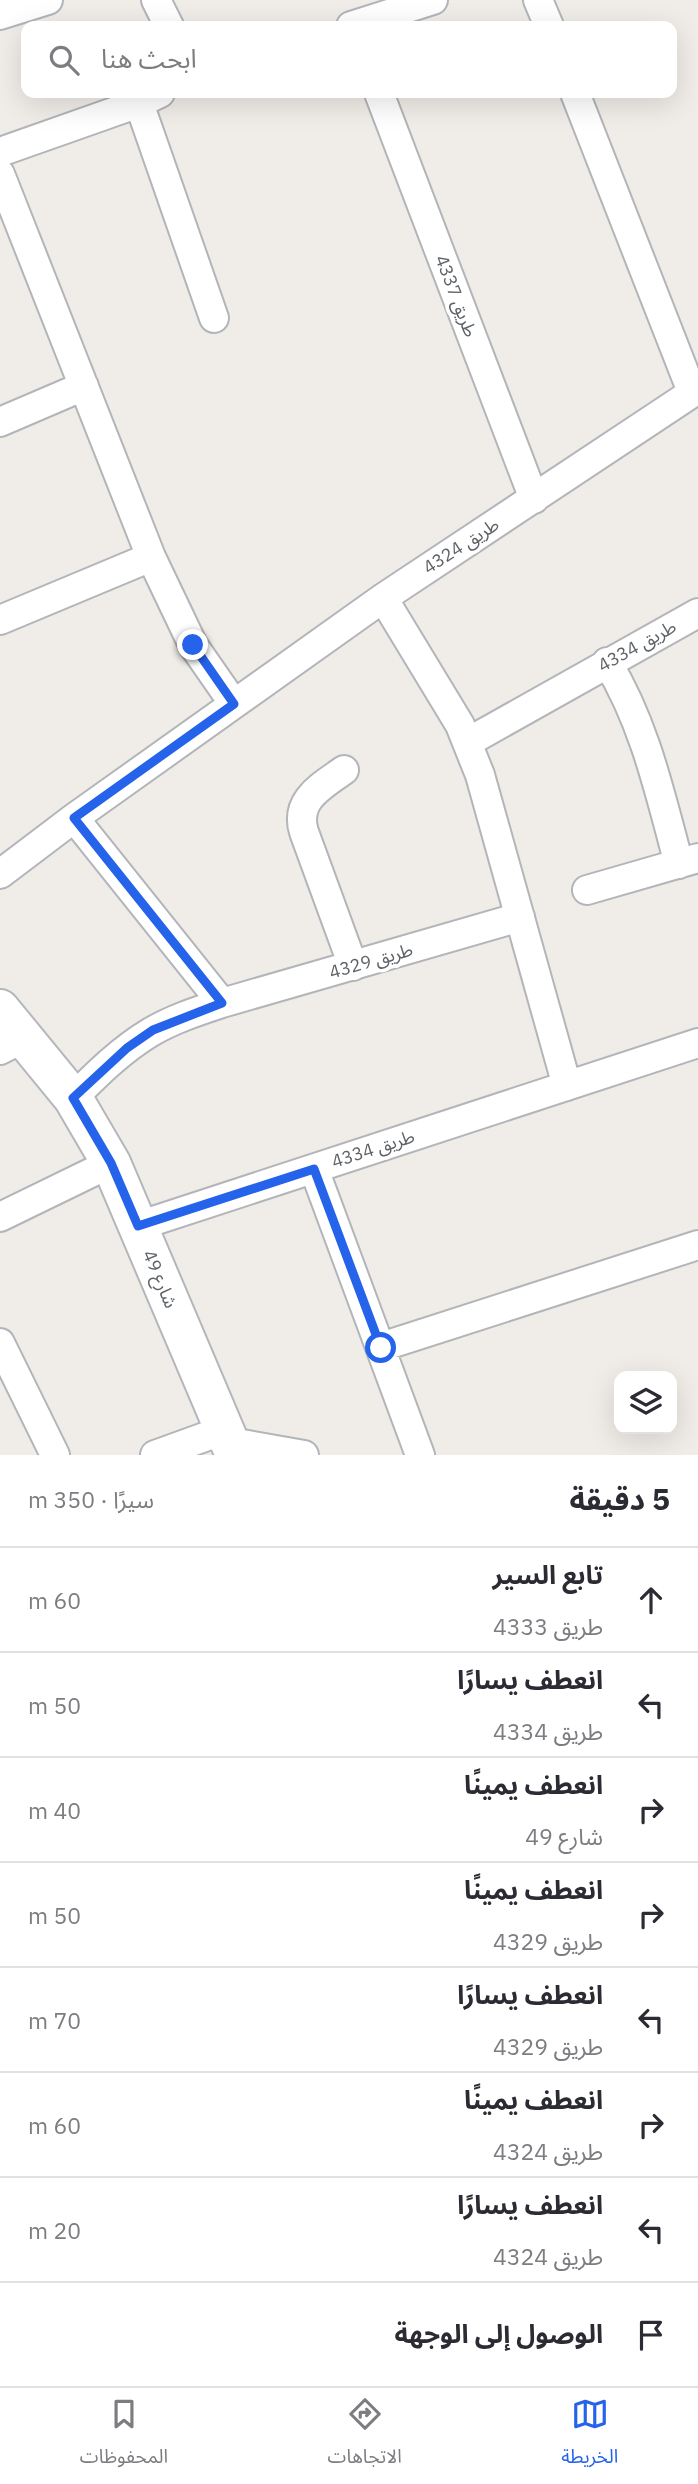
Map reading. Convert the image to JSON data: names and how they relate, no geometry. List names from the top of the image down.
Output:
{
  "streets": {
    "street": [
      "طريق 4337",
      "طريق 4324",
      "طريق 4334",
      "طريق 4329",
      "شارع 49"
    ]
  },
  "crossings": [
    ["طريق 4337", "طريق 4324"],
    ["طريق 4334", "شارع 49"],
    ["طريق 4329", "شارع 49"]
  ],
  "page": {
    "search": "ابحث هنا",
    "heading": ["5 دقيقة", "سيرًا · 350 m"],
    "list": [
      ["تابع السير", "طريق 4333", "60 m"],
      ["انعطف يسارًا", "طريق 4334", "50 m"],
      ["انعطف يمينًا", "شارع 49", "40 m"],
      ["انعطف يمينًا", "طريق 4329", "50 m"],
      ["انعطف يسارًا", "طريق 4329", "70 m"],
      ["انعطف يمينًا", "طريق 4324", "60 m"],
      ["انعطف يسارًا", "طريق 4324", "20 m"],
      "الوصول إلى الوجهة"
    ],
    "nav": ["الخريطة", "الاتجاهات", "المحفوظات"]
  }
}
